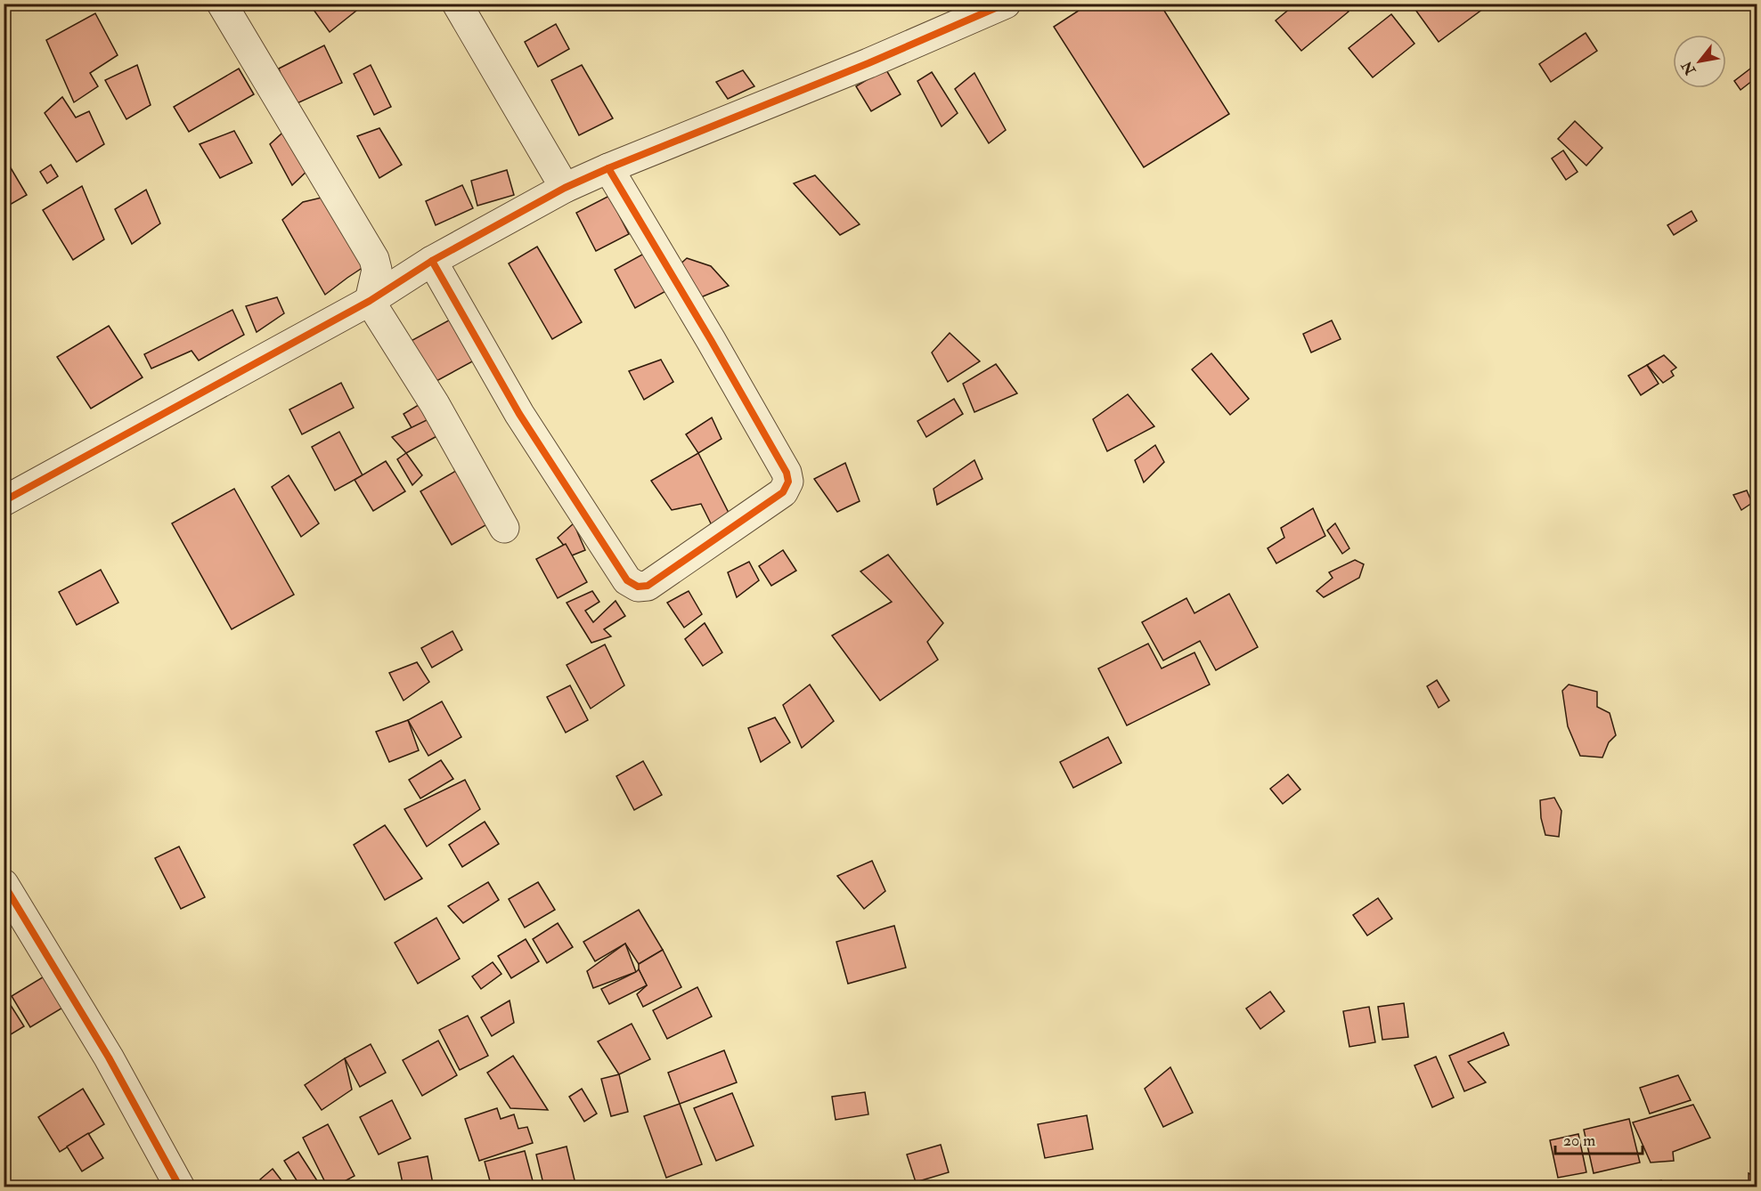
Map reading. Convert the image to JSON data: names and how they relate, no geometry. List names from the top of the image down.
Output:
{
  "scale_bar": "20 m",
  "north": "bottom left"
}
